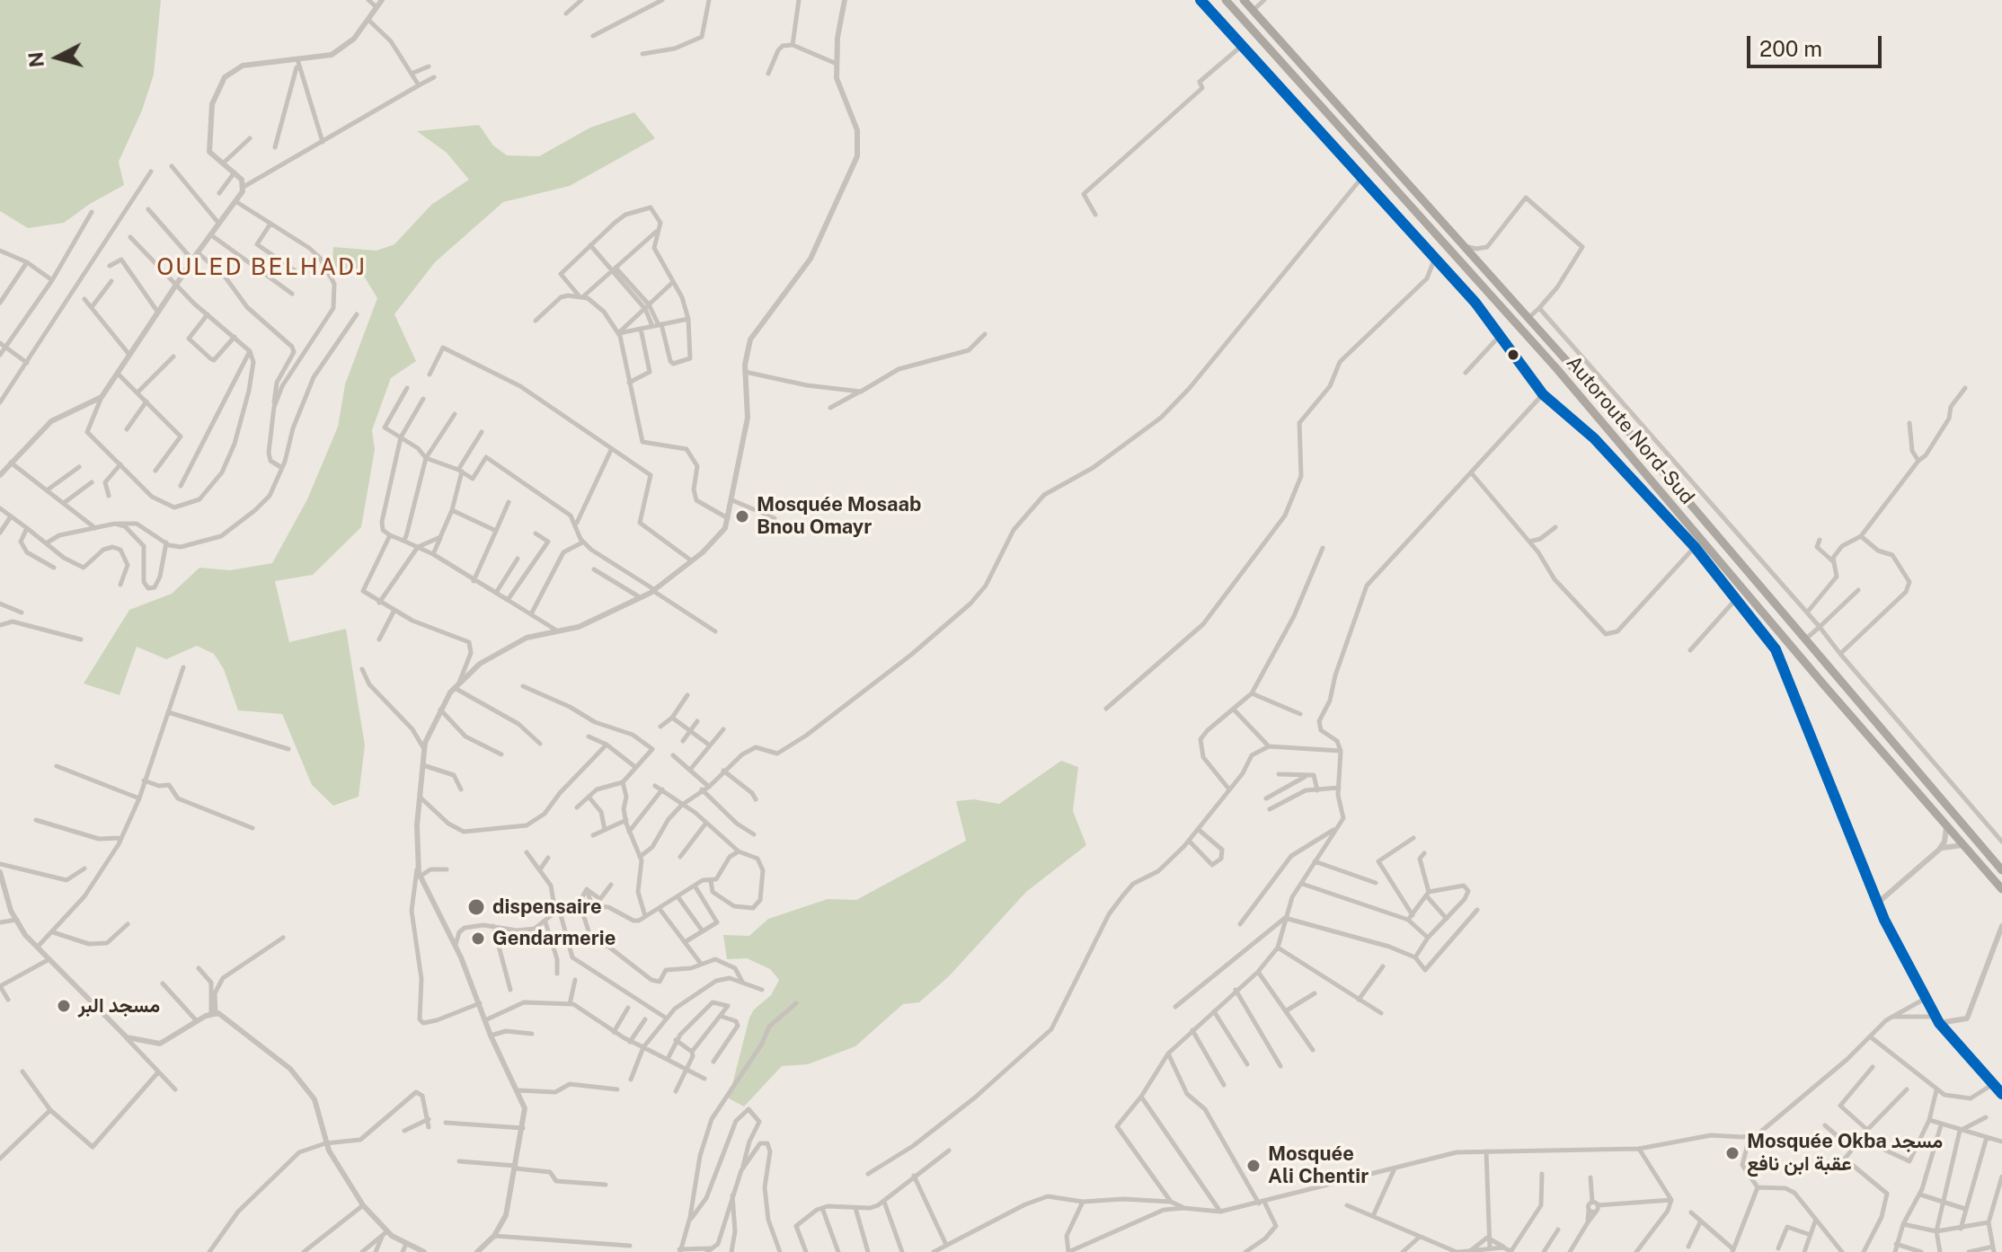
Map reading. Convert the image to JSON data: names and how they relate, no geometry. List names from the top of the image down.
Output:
{
  "streets": {
    "highway": ["Autoroute Nord-Sud"]
  },
  "districts": ["OULED BELHADJ"],
  "places": [
    "Mosquée Mosaab Bnou Omayr",
    "dispensaire",
    "Gendarmerie",
    "مسجد البر",
    "Mosquée Okba مسجد عقبة ابن نافع",
    "Mosquée Ali Chentir"
  ],
  "scale_bar": "200 m",
  "north": "left"
}
